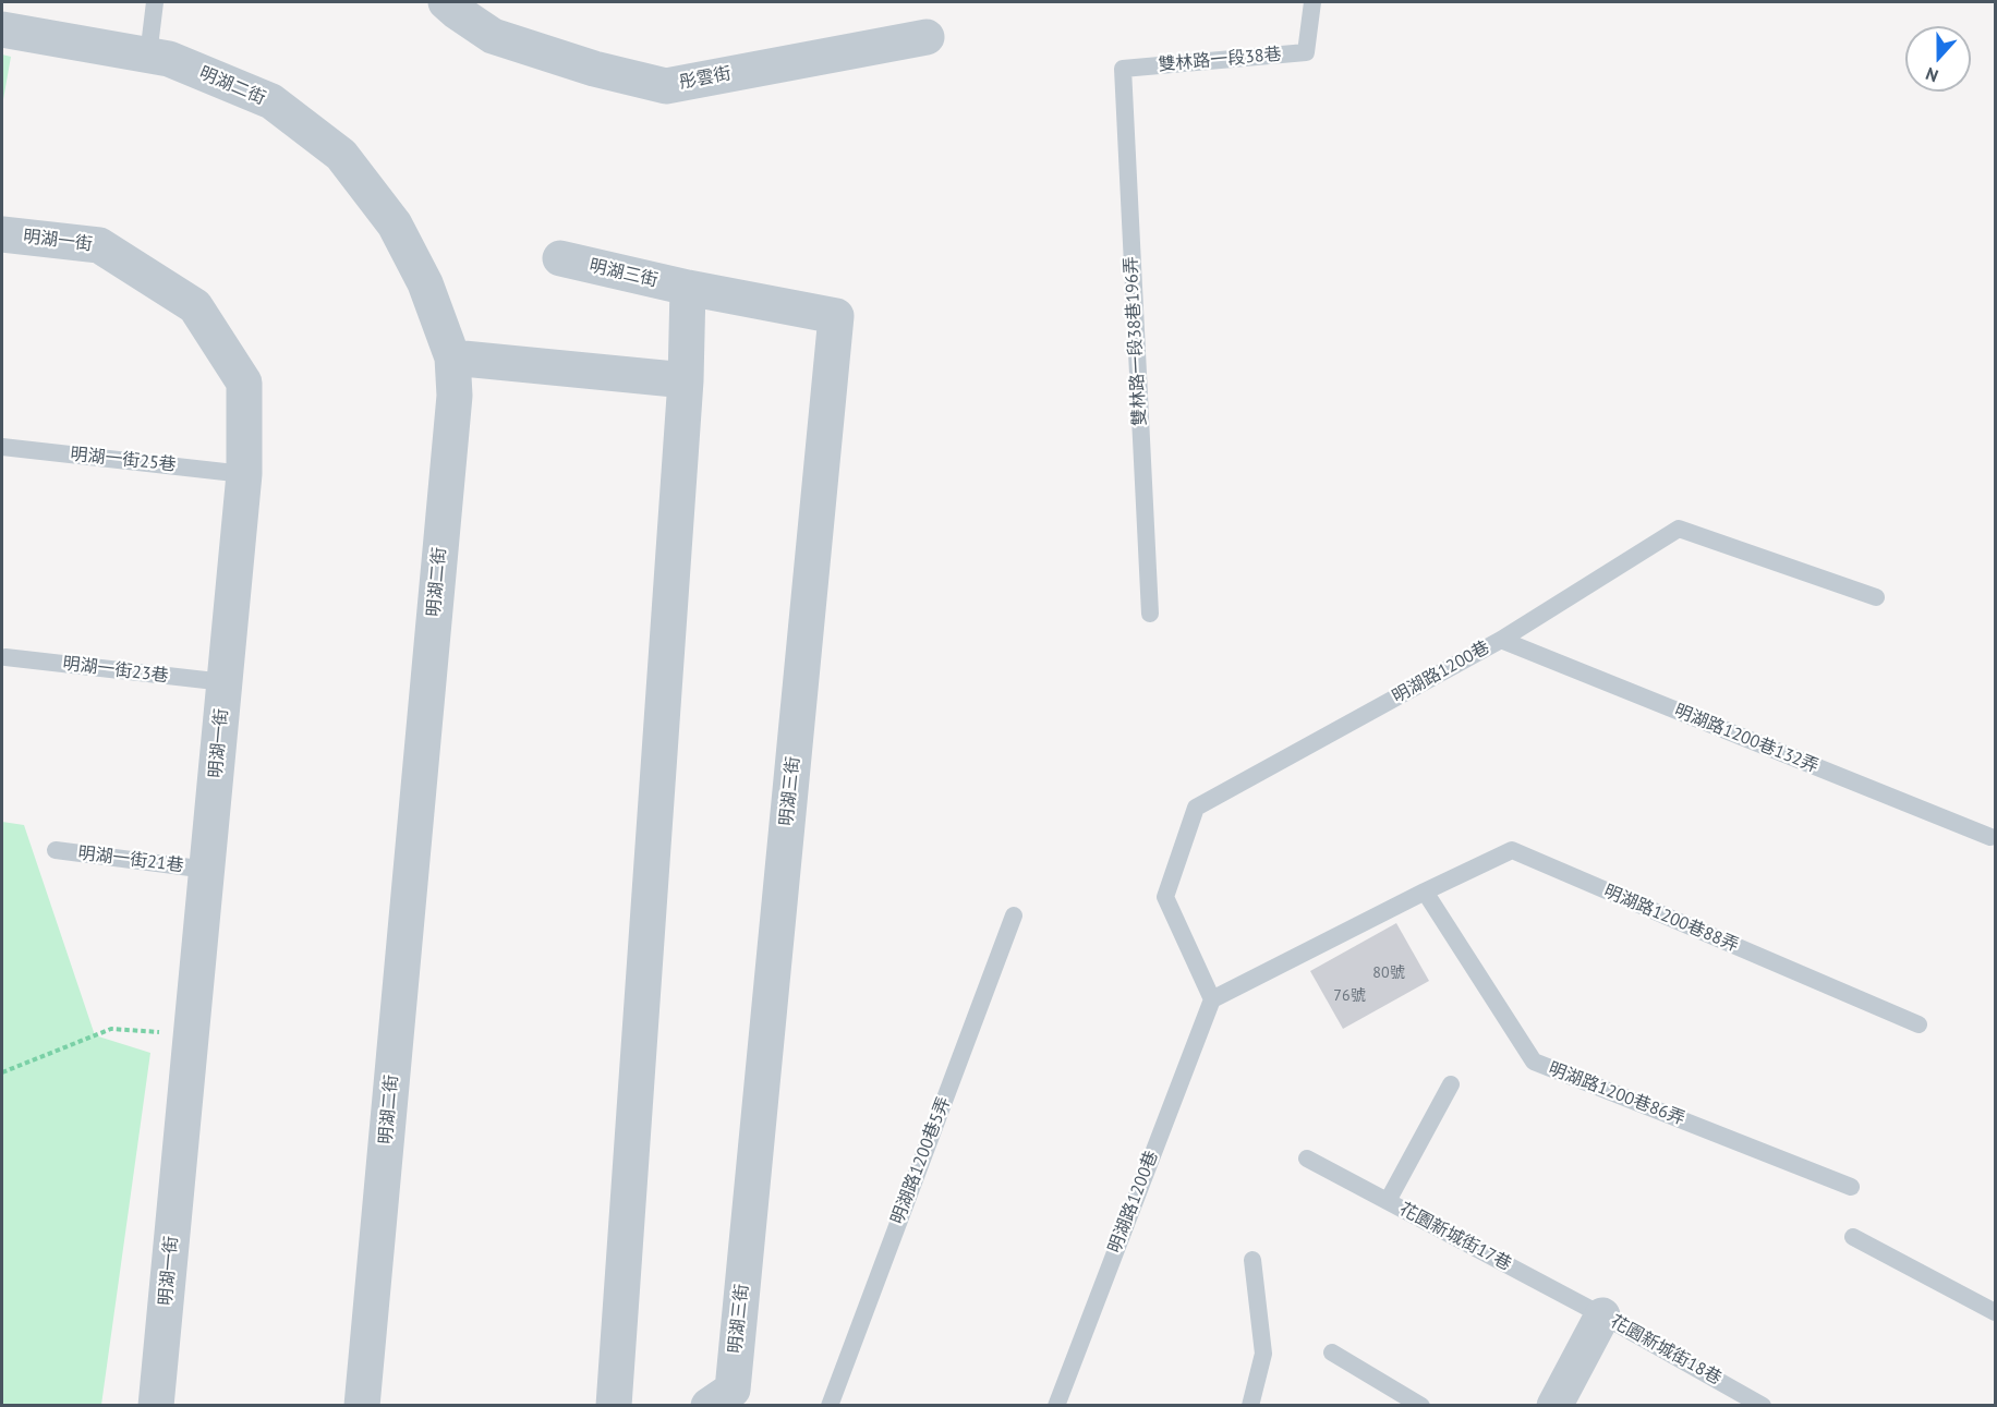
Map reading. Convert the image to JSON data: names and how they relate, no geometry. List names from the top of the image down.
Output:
{
  "streets": {
    "street": [
      "彤雲街",
      "明湖二街",
      "明湖一街",
      "明湖三街"
    ],
    "lane": [
      "雙林路一段38巷",
      "雙林路一段38巷196弄",
      "明湖一街25巷",
      "明湖一街23巷",
      "明湖路1200巷",
      "明湖路1200巷132弄",
      "明湖一街21巷",
      "明湖路1200巷88弄",
      "明湖路1200巷86弄",
      "明湖路1200巷5弄",
      "花園新城街17巷",
      "花園新城街18巷"
    ]
  },
  "crossings": [
    ["雙林路一段38巷", "雙林路一段38巷196弄"],
    ["明湖一街", "明湖一街25巷"],
    ["明湖一街", "明湖一街23巷"],
    ["明湖一街", "明湖一街21巷"],
    ["明湖路1200巷", "明湖路1200巷132弄"],
    ["明湖路1200巷88弄", "明湖路1200巷86弄"],
    ["花園新城街17巷", "花園新城街18巷"]
  ],
  "house_numbers": ["80號", "76號"],
  "north": "bottom"
}
